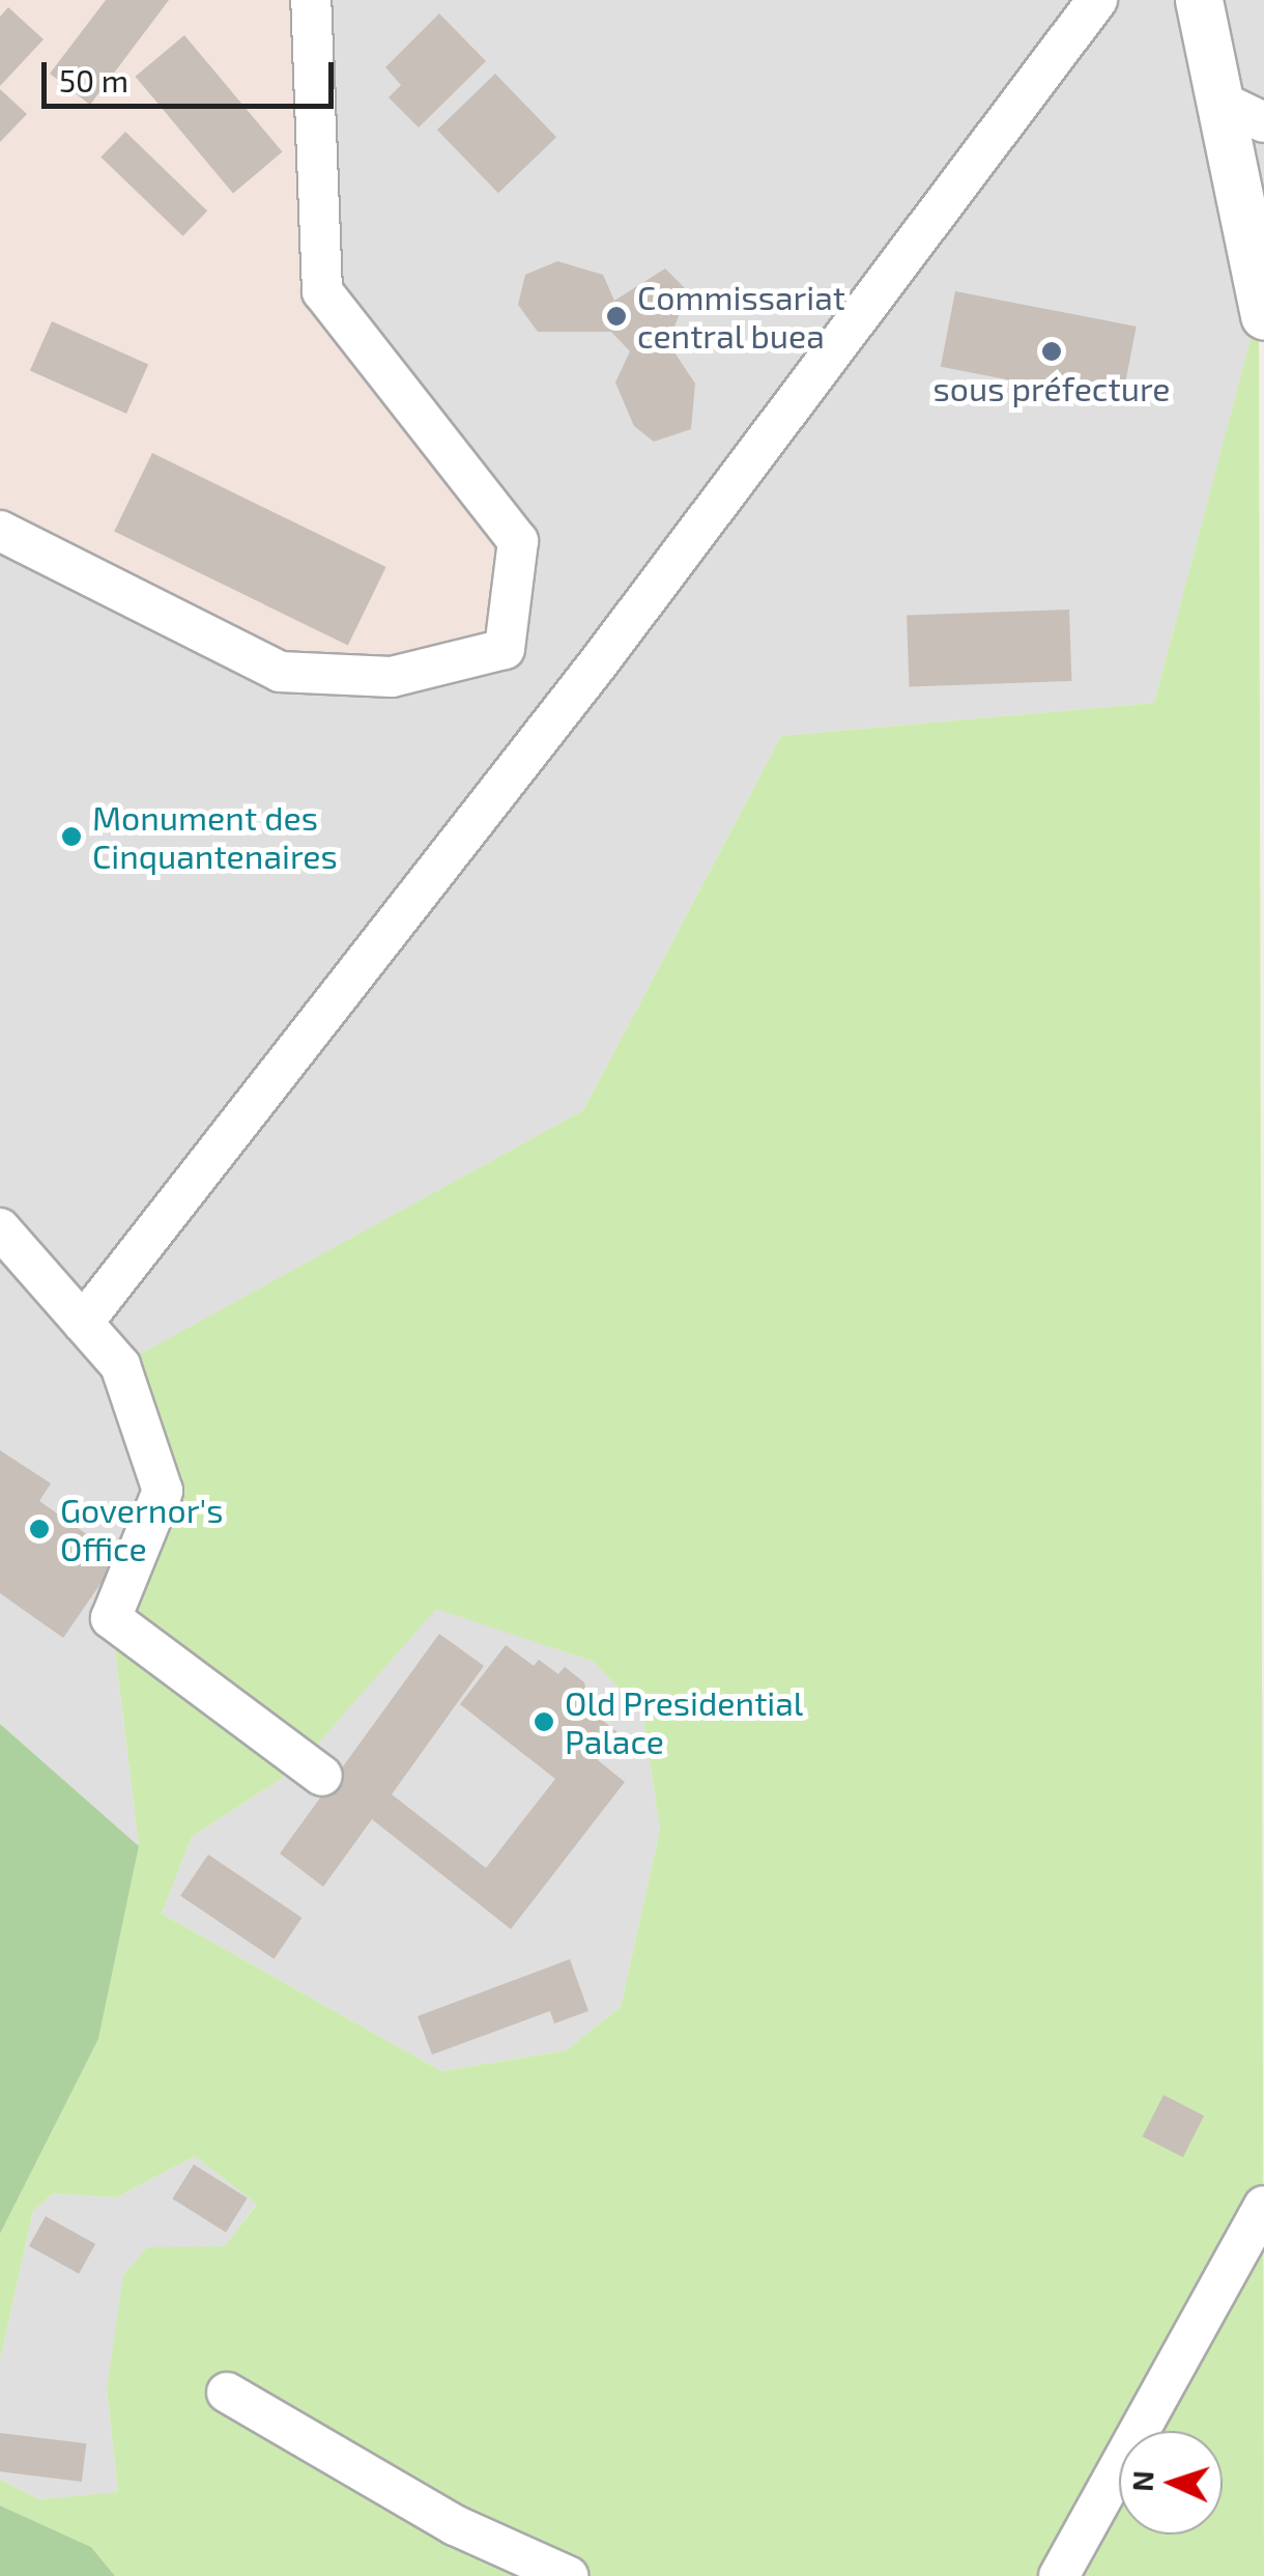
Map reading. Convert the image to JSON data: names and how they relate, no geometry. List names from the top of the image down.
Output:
{
  "places": [
    "Commissariat central buea",
    "sous préfecture",
    "Monument des Cinquantenaires",
    "Governor's Office",
    "Old Presidential Palace"
  ],
  "scale_bar": "50 m",
  "north": "left"
}
